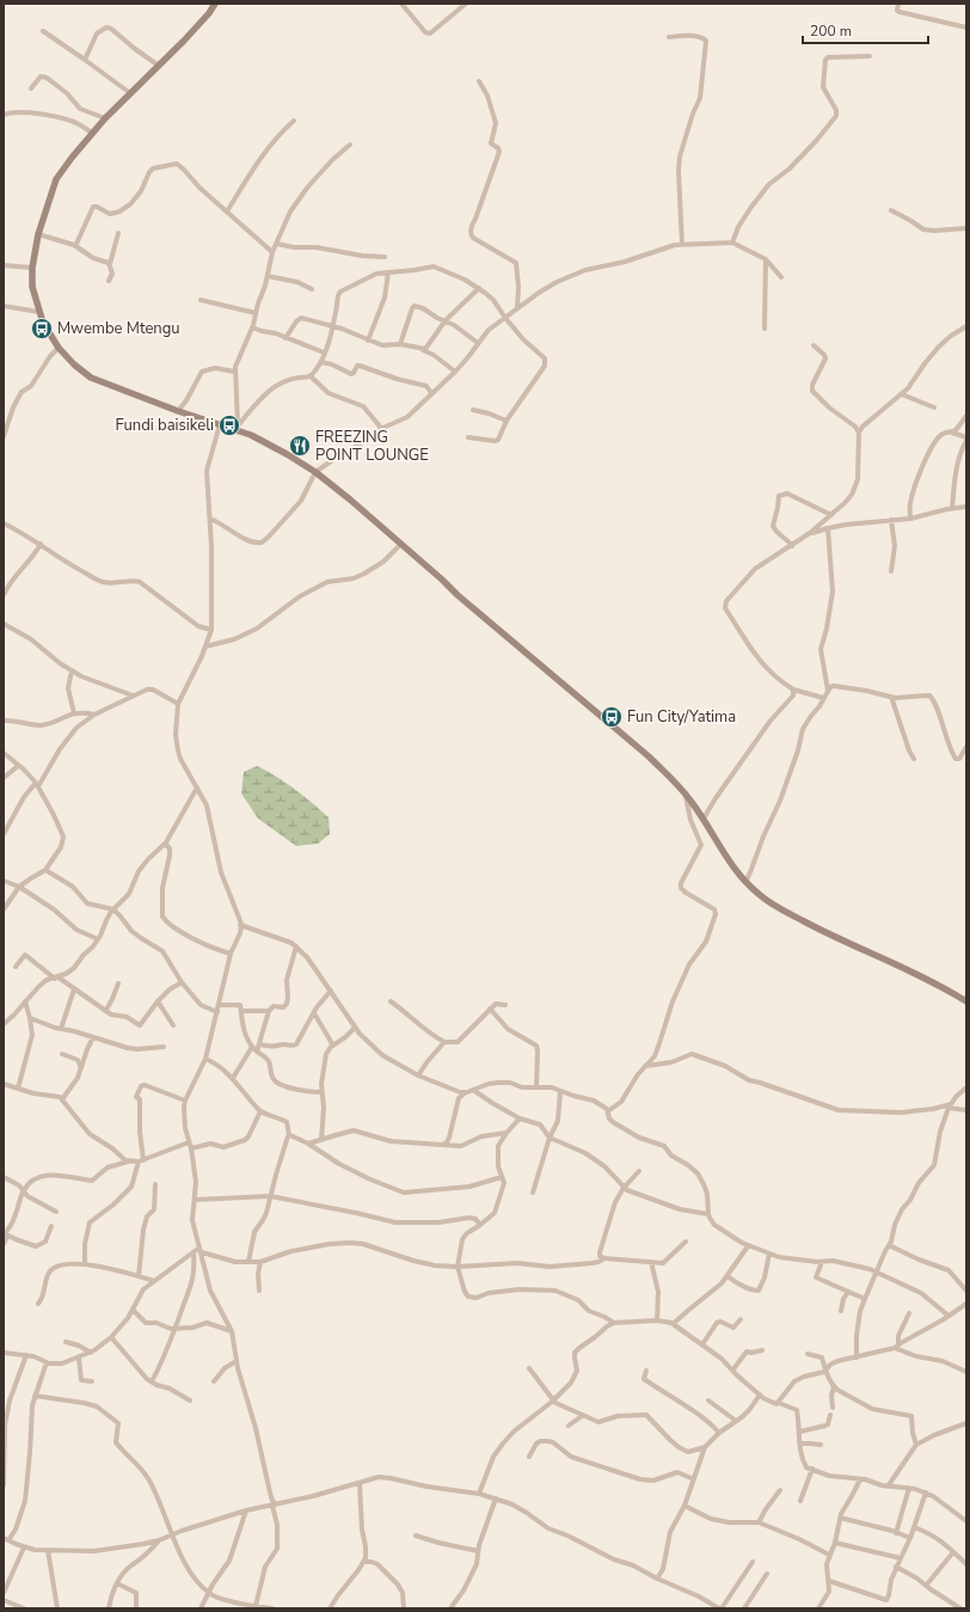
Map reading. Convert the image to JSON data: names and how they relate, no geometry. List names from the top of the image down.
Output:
{
  "places": {
    "bus stop": ["Mwembe Mtengu", "Fundi baisikeli", "Fun City/Yatima"],
    "restaurant": ["FREEZING POINT LOUNGE"]
  },
  "scale_bar": "200 m"
}
